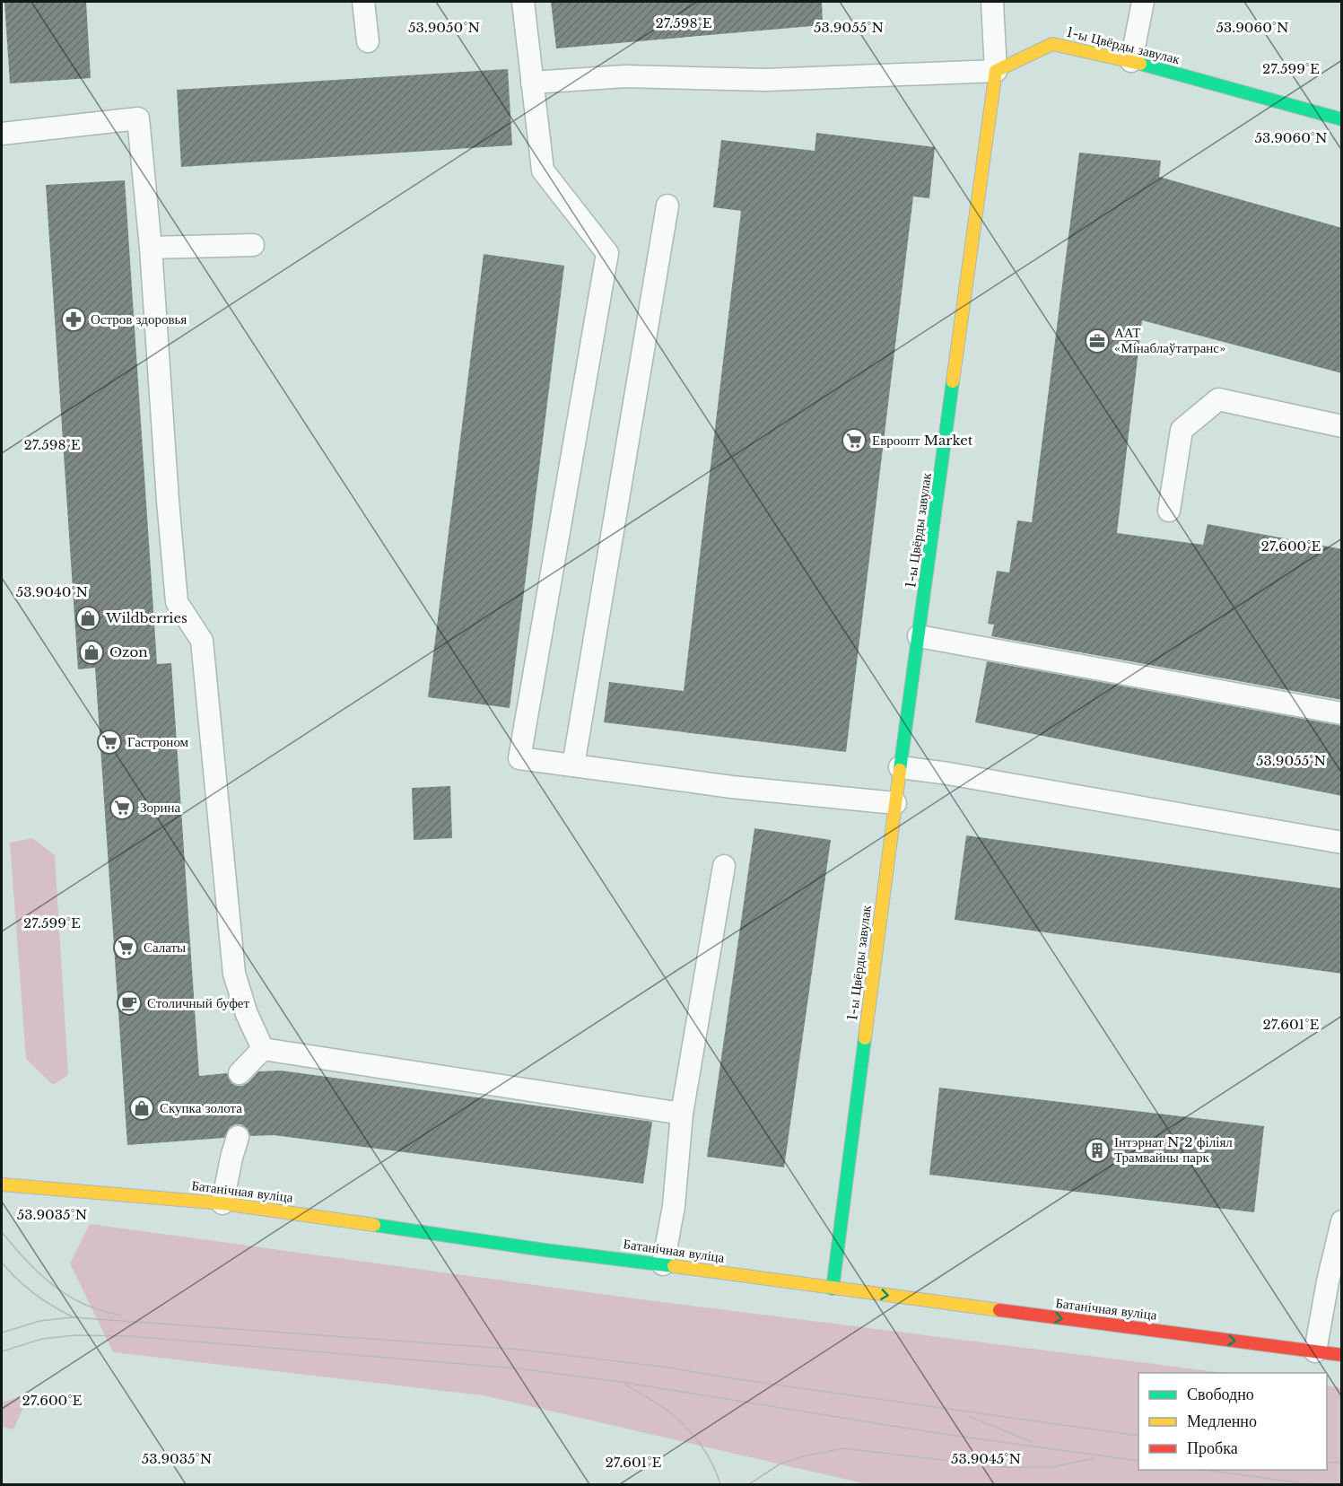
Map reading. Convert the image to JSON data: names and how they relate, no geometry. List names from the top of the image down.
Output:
{
  "streets": {
    "street": ["1-ы Цвёрды завулак", "Батанічная вуліца"]
  },
  "crossings": [
    ["1-ы Цвёрды завулак", "Батанічная вуліца"]
  ],
  "one_way": ["Батанічная вуліца"],
  "places": {
    "pharmacy": ["Остров здоровья"],
    "office": ["ААТ «Мінаблаўтатранс»"],
    "supermarket": [
      "Евроопт Market",
      "Гастроном",
      "Зорина",
      "Салаты"
    ],
    "shop": ["Wildberries", "Ozon", "Скупка золота"],
    "cafe": ["Столичный буфет"],
    "building": ["Інтэрнат №2 філіял Трамвайны парк"]
  },
  "legend": ["Свободно", "Медленно", "Пробка"],
  "coordinates": [
    "27.598°E",
    "53.9055°N",
    "53.9050°N",
    "53.9060°N",
    "27.599°E",
    "27.600°E",
    "53.9040°N",
    "27.601°E",
    "53.9035°N",
    "53.9045°N"
  ]
}
